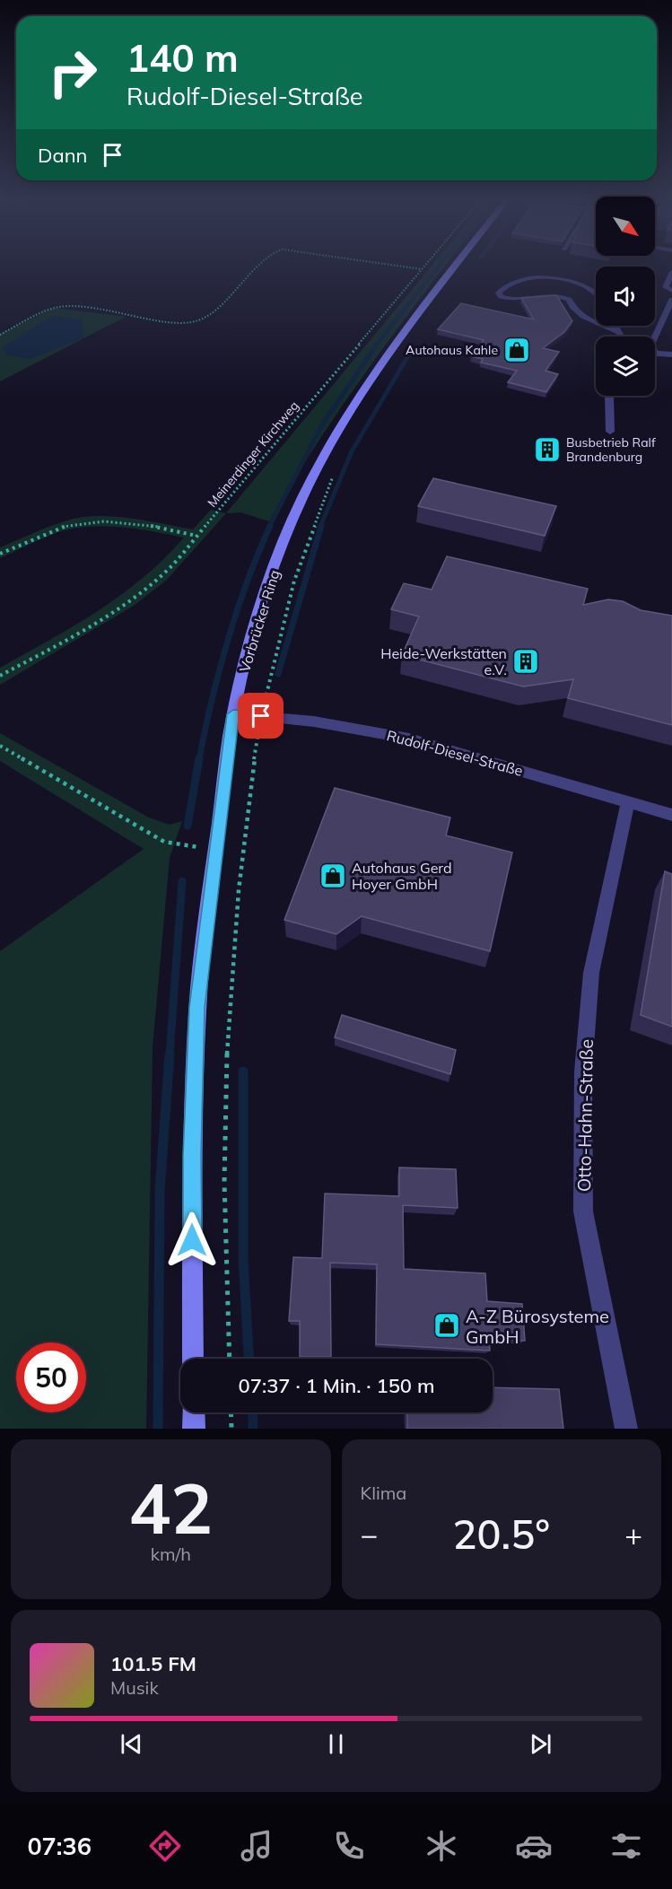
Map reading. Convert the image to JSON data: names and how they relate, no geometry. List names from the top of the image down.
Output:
{
  "streets": {
    "main road": ["Vorbrücker Ring"],
    "street": ["Rudolf-Diesel-Straße", "Otto-Hahn-Straße"],
    "path": ["Meinerdinger Kirchweg"]
  },
  "crossings": [
    ["Vorbrücker Ring", "Rudolf-Diesel-Straße"],
    ["Rudolf-Diesel-Straße", "Otto-Hahn-Straße"]
  ],
  "places": {
    "shop": ["Autohaus Kahle", "Autohaus Gerd Hoyer GmbH", "A-Z Bürosysteme GmbH"],
    "building": ["Busbetrieb Ralf Brandenburg", "Heide-Werkstätten e.V."]
  },
  "north": "bottom right",
  "page": {
    "turn": ["140 m", "Rudolf-Diesel-Straße"],
    "then": "Dann",
    "limit": "50",
    "trip": "07:37 · 1 Min. · 150 m",
    "tile": [
      ["42", "km/h"],
      "Klima"
    ],
    "heat": ["−", "20.5°", "+"],
    "song": ["101.5 FM", "Musik"],
    "tabs": "07:36"
  }
}
